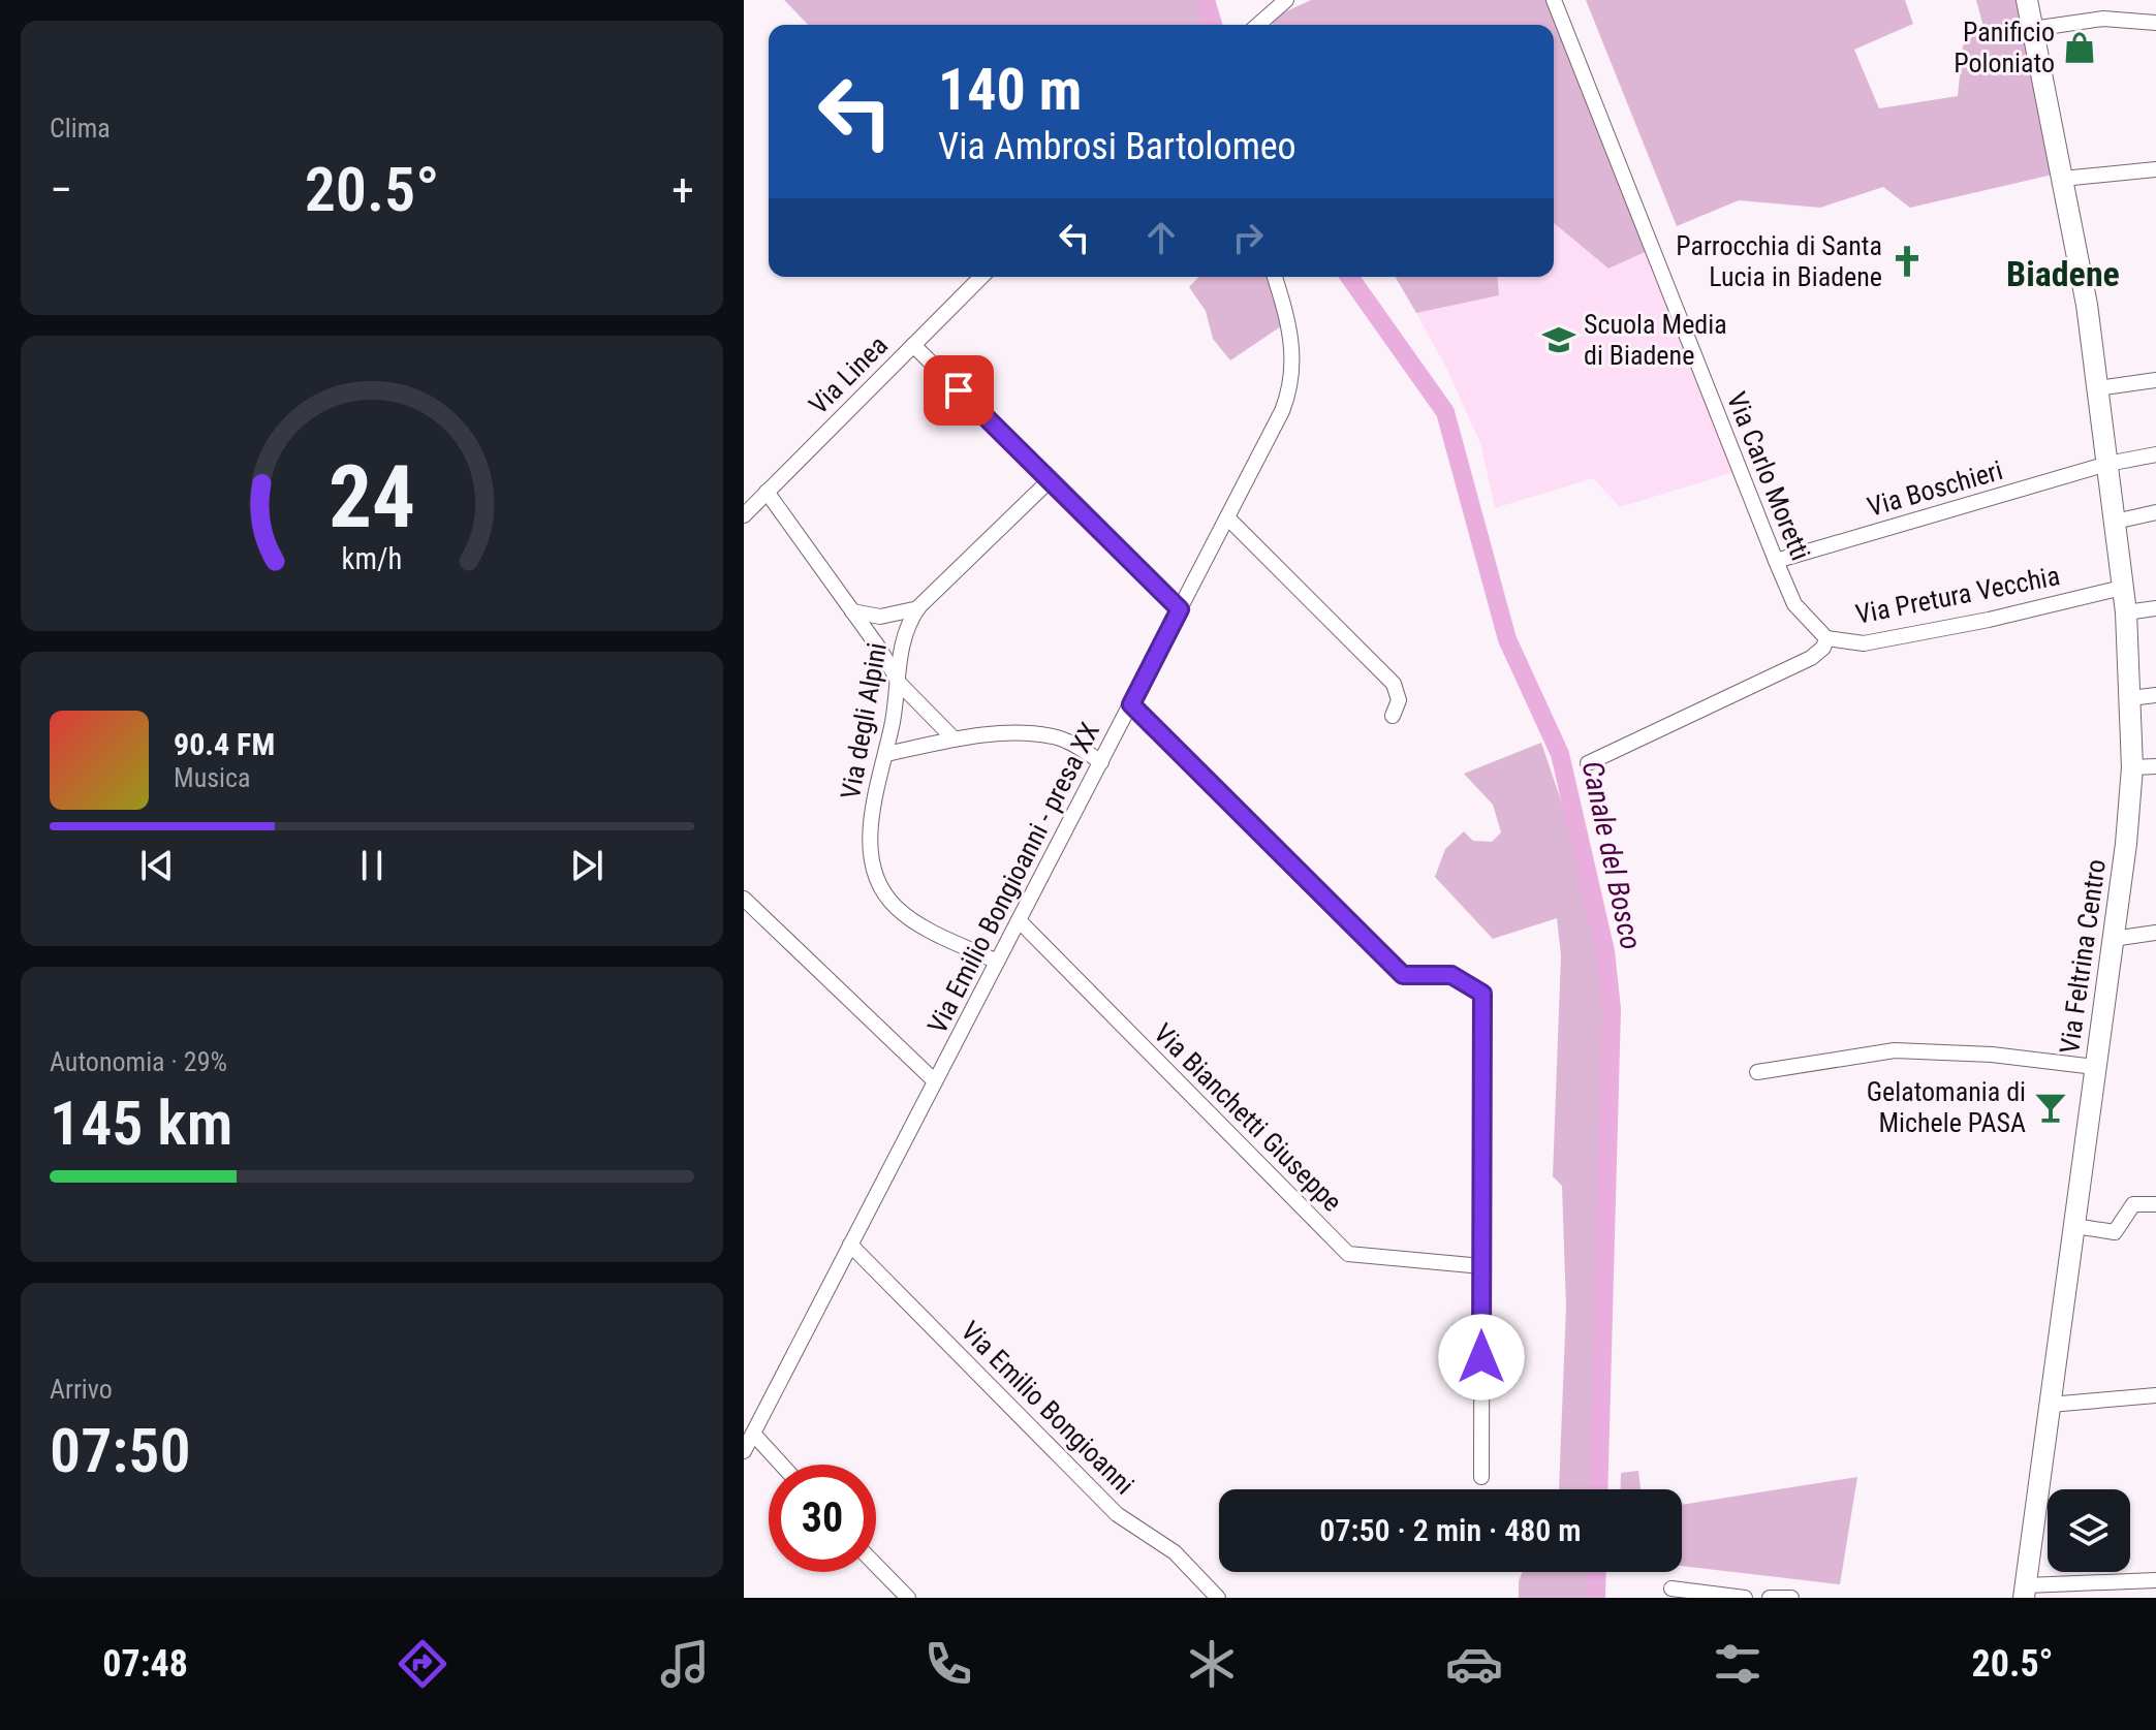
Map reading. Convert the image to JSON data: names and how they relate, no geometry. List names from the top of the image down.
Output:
{
  "streets": {
    "main road": ["Via Feltrina Centro"],
    "street": [
      "Via Linea",
      "Via Carlo Moretti",
      "Via Boschieri",
      "Via Pretura Vecchia",
      "Via degli Alpini",
      "Via Emilio Bongioanni - presa XX",
      "Via Bianchetti Giuseppe",
      "Via Emilio Bongioanni"
    ]
  },
  "crossings": [
    ["Via Carlo Moretti", "Via Boschieri"],
    ["Via Carlo Moretti", "Via Pretura Vecchia"],
    ["Via Boschieri", "Via Feltrina Centro"],
    ["Via Pretura Vecchia", "Via Feltrina Centro"],
    ["Via degli Alpini", "Via Emilio Bongioanni - presa XX"],
    ["Via Emilio Bongioanni - presa XX", "Via Bianchetti Giuseppe"],
    ["Via Emilio Bongioanni - presa XX", "Via Emilio Bongioanni"]
  ],
  "districts": ["Biadene"],
  "water": ["Canale del Bosco"],
  "places": {
    "shop": ["Panificio Poloniato"],
    "church": ["Parrocchia di Santa Lucia in Biadene"],
    "school or university": ["Scuola Media di Biadene"],
    "bar": ["Gelatomania di Michele PASA"]
  },
  "page": {
    "tile": [
      "Clima",
      ["Autonomia · 29%", "145 km"],
      ["Arrivo", "07:50"]
    ],
    "turn": ["140 m", "Via Ambrosi Bartolomeo"],
    "heat": ["−", "20.5°", "+"],
    "song": ["90.4 FM", "Musica"],
    "limit": "30",
    "trip": "07:50 · 2 min · 480 m",
    "tabs": ["07:48", "20.5°"],
    "gauge": ["24", "km/h"]
  }
}
